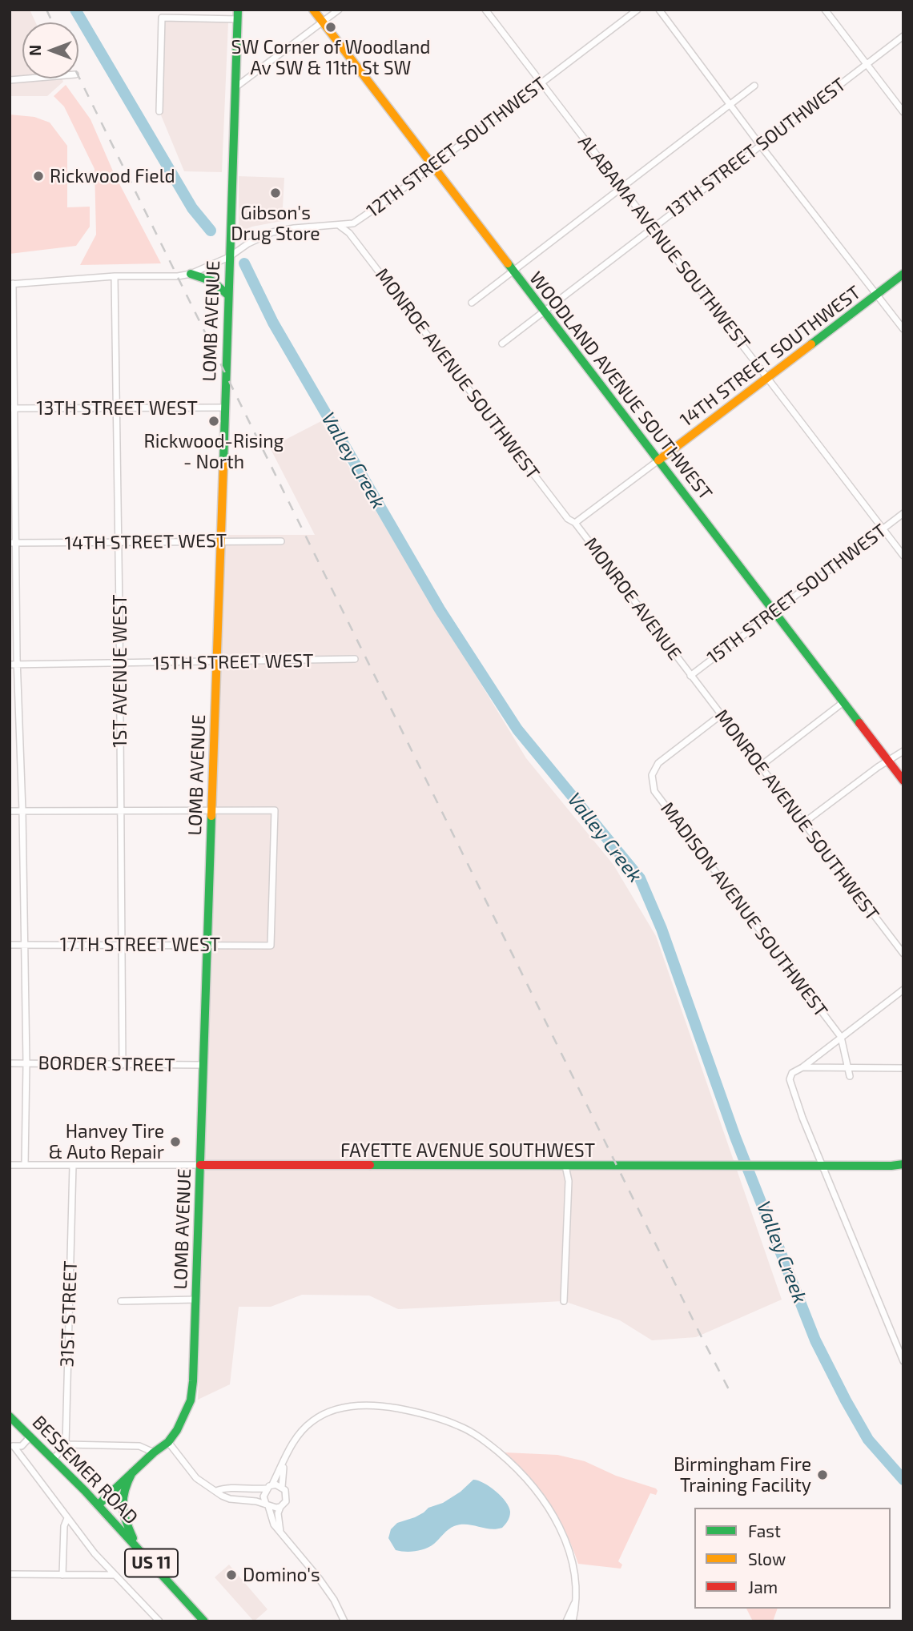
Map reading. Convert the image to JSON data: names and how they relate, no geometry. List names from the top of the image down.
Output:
{
  "streets": {
    "street": [
      "12TH STREET SOUTHWEST",
      "13TH STREET SOUTHWEST",
      "ALABAMA AVENUE SOUTHWEST",
      "LOMB AVENUE",
      "14TH STREET SOUTHWEST",
      "MONROE AVENUE SOUTHWEST",
      "WOODLAND AVENUE SOUTHWEST",
      "13TH STREET WEST",
      "14TH STREET WEST",
      "15TH STREET SOUTHWEST",
      "MONROE AVENUE",
      "15TH STREET WEST",
      "1ST AVENUE WEST",
      "MADISON AVENUE SOUTHWEST",
      "17TH STREET WEST",
      "BORDER STREET",
      "FAYETTE AVENUE SOUTHWEST",
      "31ST STREET",
      "BESSEMER ROAD",
      "US 11"
    ]
  },
  "crossings": [
    ["12TH STREET SOUTHWEST", "ALABAMA AVENUE SOUTHWEST"],
    ["12TH STREET SOUTHWEST", "LOMB AVENUE"],
    ["12TH STREET SOUTHWEST", "MONROE AVENUE SOUTHWEST"],
    ["12TH STREET SOUTHWEST", "WOODLAND AVENUE SOUTHWEST"],
    ["12TH STREET SOUTHWEST", "1ST AVENUE WEST"],
    ["13TH STREET SOUTHWEST", "ALABAMA AVENUE SOUTHWEST"],
    ["13TH STREET SOUTHWEST", "WOODLAND AVENUE SOUTHWEST"],
    ["ALABAMA AVENUE SOUTHWEST", "14TH STREET SOUTHWEST"],
    ["ALABAMA AVENUE SOUTHWEST", "15TH STREET SOUTHWEST"],
    ["LOMB AVENUE", "13TH STREET WEST"],
    ["LOMB AVENUE", "14TH STREET WEST"],
    ["LOMB AVENUE", "15TH STREET WEST"],
    ["LOMB AVENUE", "17TH STREET WEST"],
    ["LOMB AVENUE", "BORDER STREET"],
    ["LOMB AVENUE", "FAYETTE AVENUE SOUTHWEST"],
    ["LOMB AVENUE", "BESSEMER ROAD"],
    ["14TH STREET SOUTHWEST", "MONROE AVENUE SOUTHWEST"],
    ["14TH STREET SOUTHWEST", "WOODLAND AVENUE SOUTHWEST"],
    ["14TH STREET SOUTHWEST", "MONROE AVENUE"],
    ["MONROE AVENUE SOUTHWEST", "15TH STREET SOUTHWEST"],
    ["MONROE AVENUE SOUTHWEST", "MONROE AVENUE"],
    ["MONROE AVENUE SOUTHWEST", "MADISON AVENUE SOUTHWEST"],
    ["WOODLAND AVENUE SOUTHWEST", "15TH STREET SOUTHWEST"],
    ["13TH STREET WEST", "1ST AVENUE WEST"],
    ["14TH STREET WEST", "1ST AVENUE WEST"],
    ["15TH STREET SOUTHWEST", "MONROE AVENUE"],
    ["15TH STREET WEST", "1ST AVENUE WEST"],
    ["1ST AVENUE WEST", "17TH STREET WEST"],
    ["1ST AVENUE WEST", "BORDER STREET"]
  ],
  "water": ["Valley Creek"],
  "places": [
    "SW Corner of Woodland Av SW & 11th St SW",
    "Rickwood Field",
    "Gibson's Drug Store",
    "Rickwood-Rising - North",
    "Hanvey Tire & Auto Repair",
    "Birmingham Fire Training Facility",
    "Domino's"
  ],
  "legend": ["Fast", "Slow", "Jam"],
  "north": "left"
}
